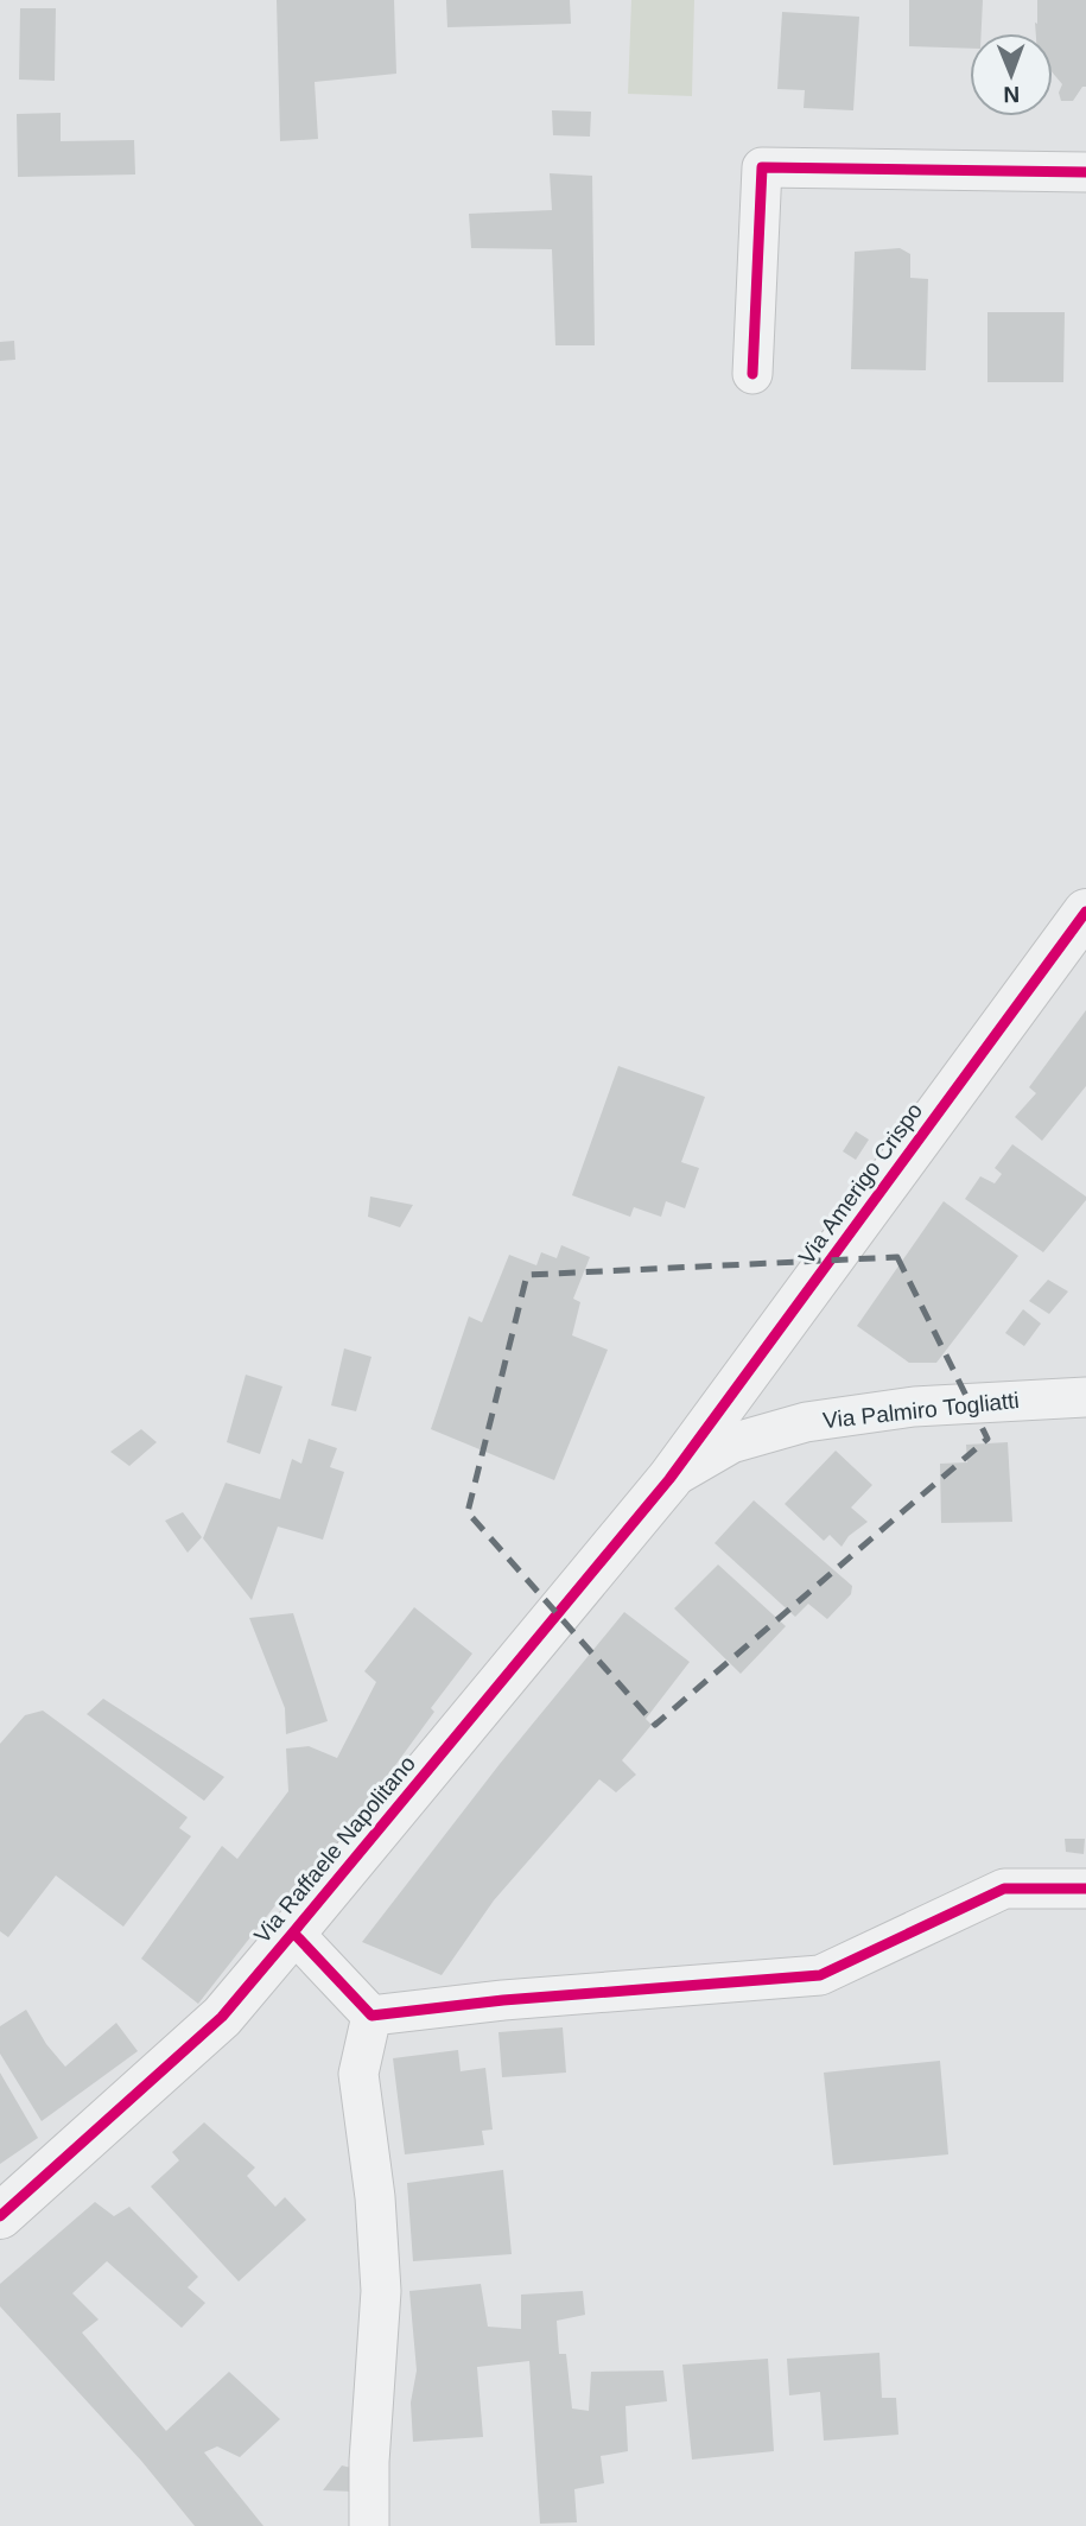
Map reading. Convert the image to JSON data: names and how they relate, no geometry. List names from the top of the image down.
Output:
{
  "streets": {
    "street": ["Via Amerigo Crispo", "Via Palmiro Togliatti", "Via Raffaele Napolitano"]
  },
  "crossings": [
    ["Via Amerigo Crispo", "Via Palmiro Togliatti"],
    ["Via Amerigo Crispo", "Via Raffaele Napolitano"],
    ["Via Palmiro Togliatti", "Via Raffaele Napolitano"]
  ],
  "north": "bottom"
}
